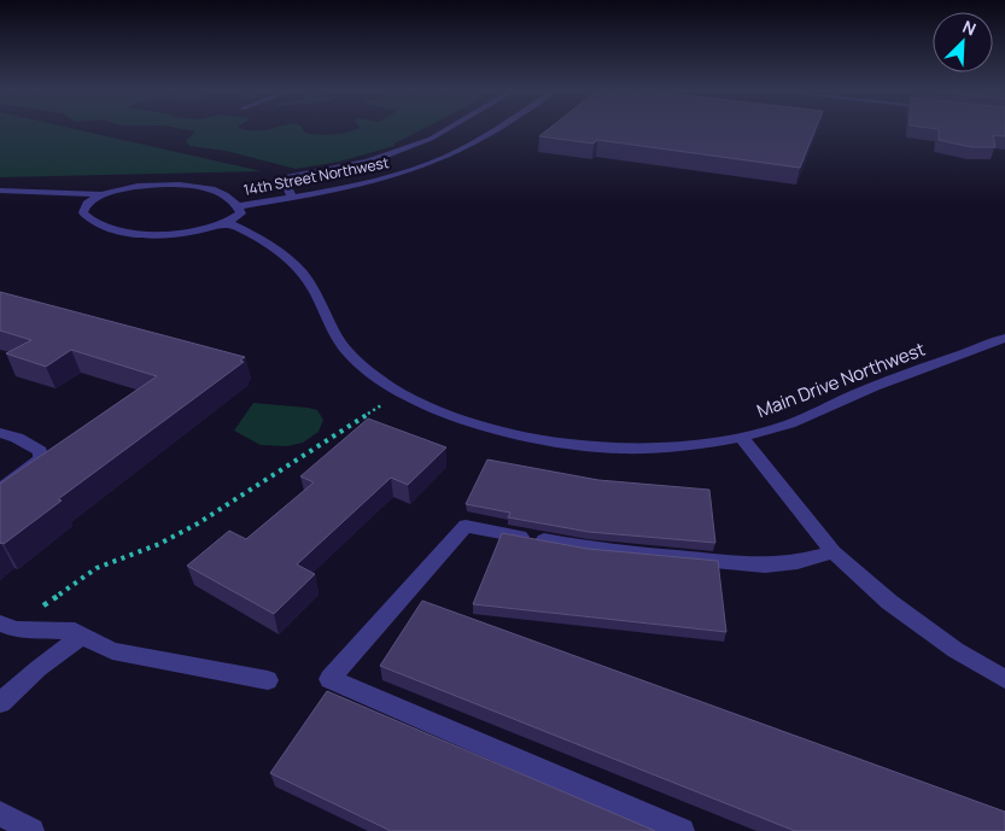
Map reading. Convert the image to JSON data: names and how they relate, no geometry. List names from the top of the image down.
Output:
{
  "streets": {
    "street": ["14th Street Northwest", "Main Drive Northwest"]
  },
  "north": "top right"
}
